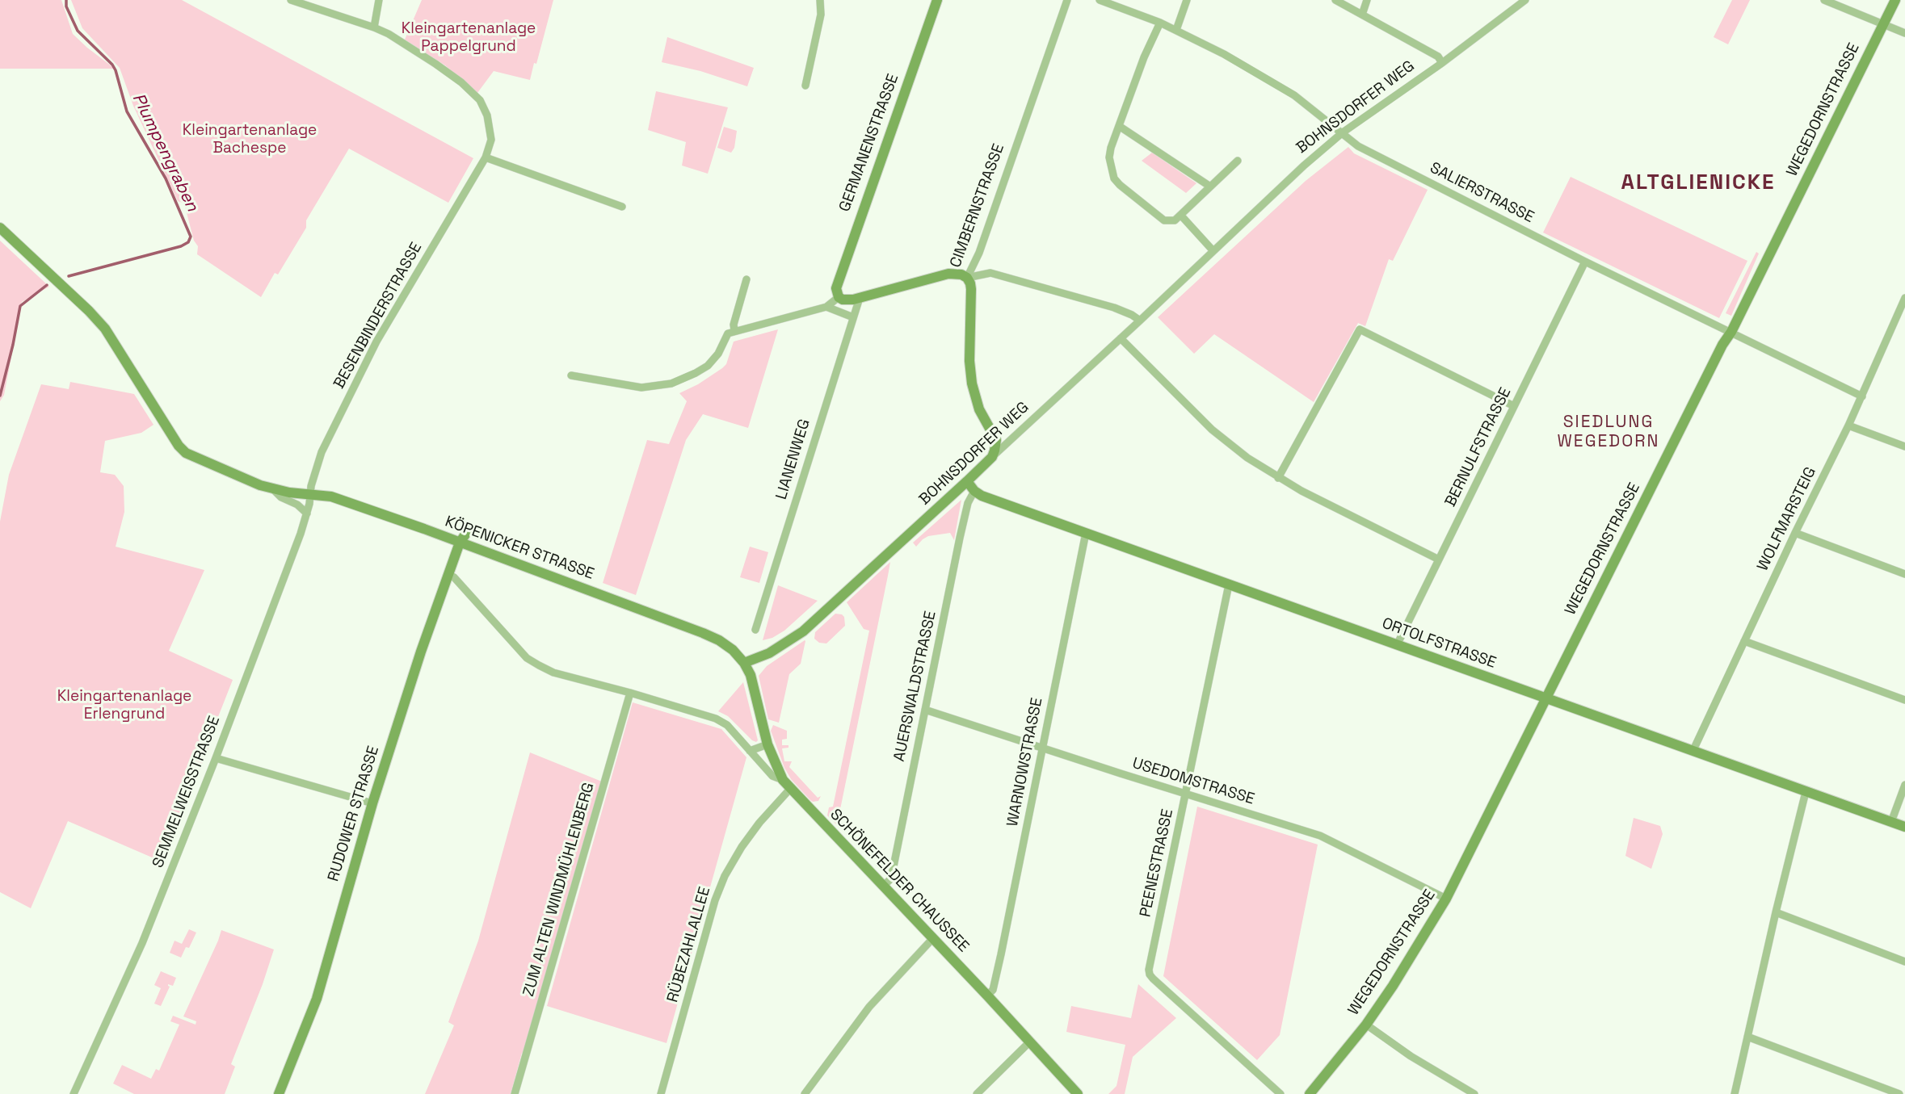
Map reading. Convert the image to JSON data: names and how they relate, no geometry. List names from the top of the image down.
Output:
{
  "streets": {
    "street": [
      "BOHNSDORFER WEG",
      "WEGEDORNSTRASSE",
      "GERMANENSTRASSE",
      "SALIERSTRASSE",
      "CIMBERNSTRASSE",
      "BESENBINDERSTRASSE",
      "BERNULFSTRASSE",
      "LIANENWEG",
      "WOLFMARSTEIG",
      "KÖPENICKER STRASSE",
      "ORTOLFSTRASSE",
      "AUERSWALDSTRASSE",
      "WARNOWSTRASSE",
      "USEDOMSTRASSE",
      "SEMMELWEISSTRASSE",
      "RUDOWER STRASSE",
      "PEENESTRASSE",
      "SCHÖNEFELDER CHAUSSEE",
      "ZUM ALTEN WINDMÜHLENBERG",
      "RÜBEZAHLALLEE"
    ]
  },
  "crossings": [
    ["BOHNSDORFER WEG", "SALIERSTRASSE"],
    ["BOHNSDORFER WEG", "CIMBERNSTRASSE"],
    ["BOHNSDORFER WEG", "KÖPENICKER STRASSE"],
    ["BOHNSDORFER WEG", "ORTOLFSTRASSE"],
    ["BOHNSDORFER WEG", "SCHÖNEFELDER CHAUSSEE"],
    ["WEGEDORNSTRASSE", "SALIERSTRASSE"],
    ["WEGEDORNSTRASSE", "ORTOLFSTRASSE"],
    ["WEGEDORNSTRASSE", "USEDOMSTRASSE"],
    ["SALIERSTRASSE", "BERNULFSTRASSE"],
    ["SALIERSTRASSE", "WOLFMARSTEIG"],
    ["BESENBINDERSTRASSE", "KÖPENICKER STRASSE"],
    ["BESENBINDERSTRASSE", "SEMMELWEISSTRASSE"],
    ["BERNULFSTRASSE", "ORTOLFSTRASSE"],
    ["WOLFMARSTEIG", "ORTOLFSTRASSE"],
    ["KÖPENICKER STRASSE", "SEMMELWEISSTRASSE"],
    ["KÖPENICKER STRASSE", "RUDOWER STRASSE"],
    ["KÖPENICKER STRASSE", "SCHÖNEFELDER CHAUSSEE"],
    ["ORTOLFSTRASSE", "AUERSWALDSTRASSE"],
    ["ORTOLFSTRASSE", "WARNOWSTRASSE"],
    ["ORTOLFSTRASSE", "PEENESTRASSE"],
    ["AUERSWALDSTRASSE", "USEDOMSTRASSE"],
    ["AUERSWALDSTRASSE", "SCHÖNEFELDER CHAUSSEE"],
    ["WARNOWSTRASSE", "USEDOMSTRASSE"],
    ["WARNOWSTRASSE", "SCHÖNEFELDER CHAUSSEE"],
    ["USEDOMSTRASSE", "PEENESTRASSE"],
    ["SCHÖNEFELDER CHAUSSEE", "RÜBEZAHLALLEE"]
  ],
  "districts": ["ALTGLIENICKE", "SIEDLUNG WEGEDORN"],
  "water": ["Plumpengraben"],
  "parks": ["Kleingartenanlage Pappelgrund", "Kleingartenanlage Bachespe", "Kleingartenanlage Erlengrund"]
}
